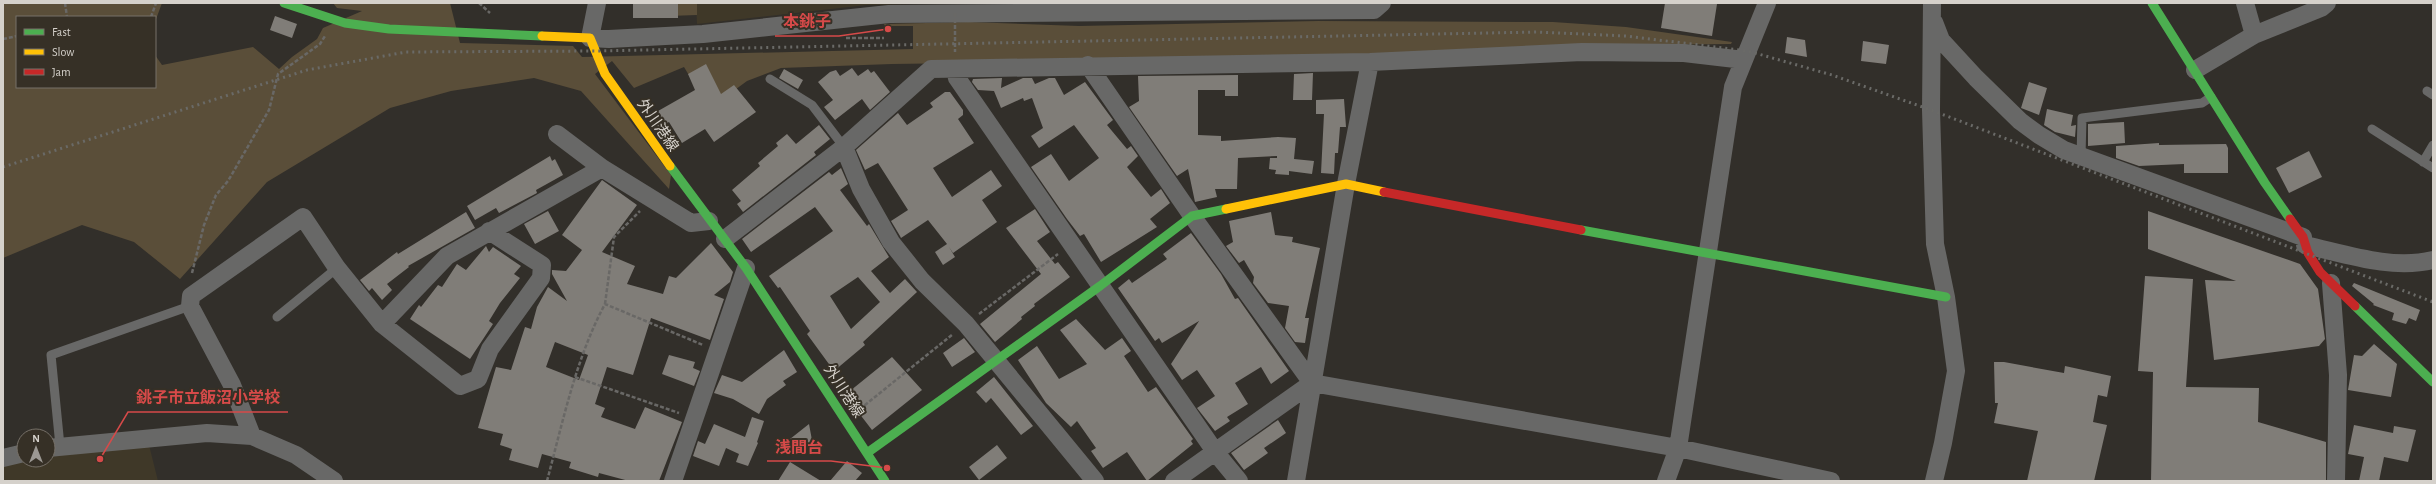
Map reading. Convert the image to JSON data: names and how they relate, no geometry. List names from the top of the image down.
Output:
{
  "streets": {
    "street": ["外川港線"]
  },
  "places": ["本銚子", "銚子市立飯沼小学校", "浅間台"],
  "legend": ["Fast", "Slow", "Jam"],
  "north": "top"
}
